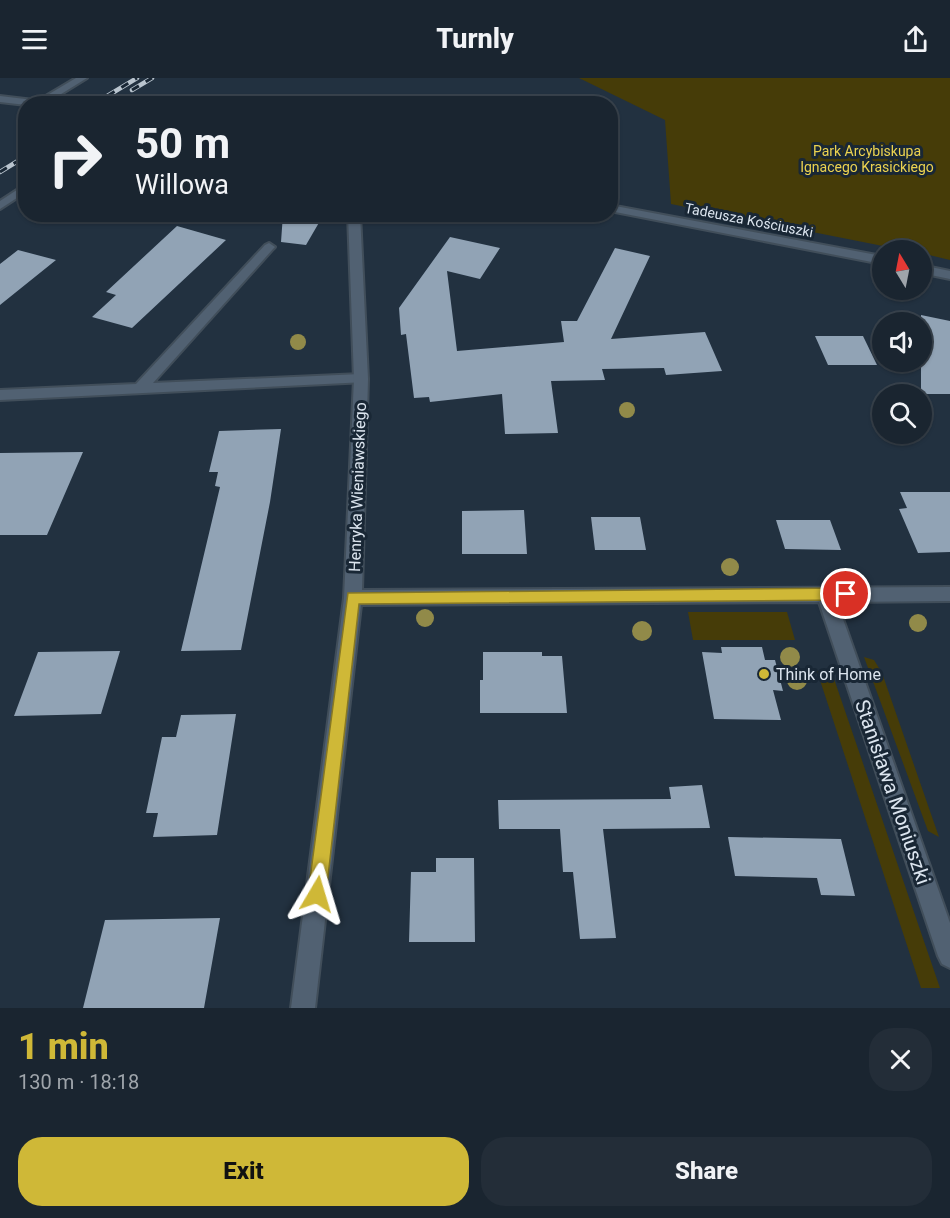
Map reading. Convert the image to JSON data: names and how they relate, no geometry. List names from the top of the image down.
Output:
{
  "streets": {
    "street": ["Tadeusza Kościuszki", "Henryka Wieniawskiego", "Stanisława Moniuszki"]
  },
  "parks": ["Park Arcybiskupa Ignacego Krasickiego"],
  "places": ["Think of Home"],
  "north": "top",
  "page": {
    "header": "Turnly",
    "turn": ["50 m", "Willowa"],
    "heading": ["1 min", "130 m · 18:18"],
    "buttons": ["Exit", "Share"]
  }
}
